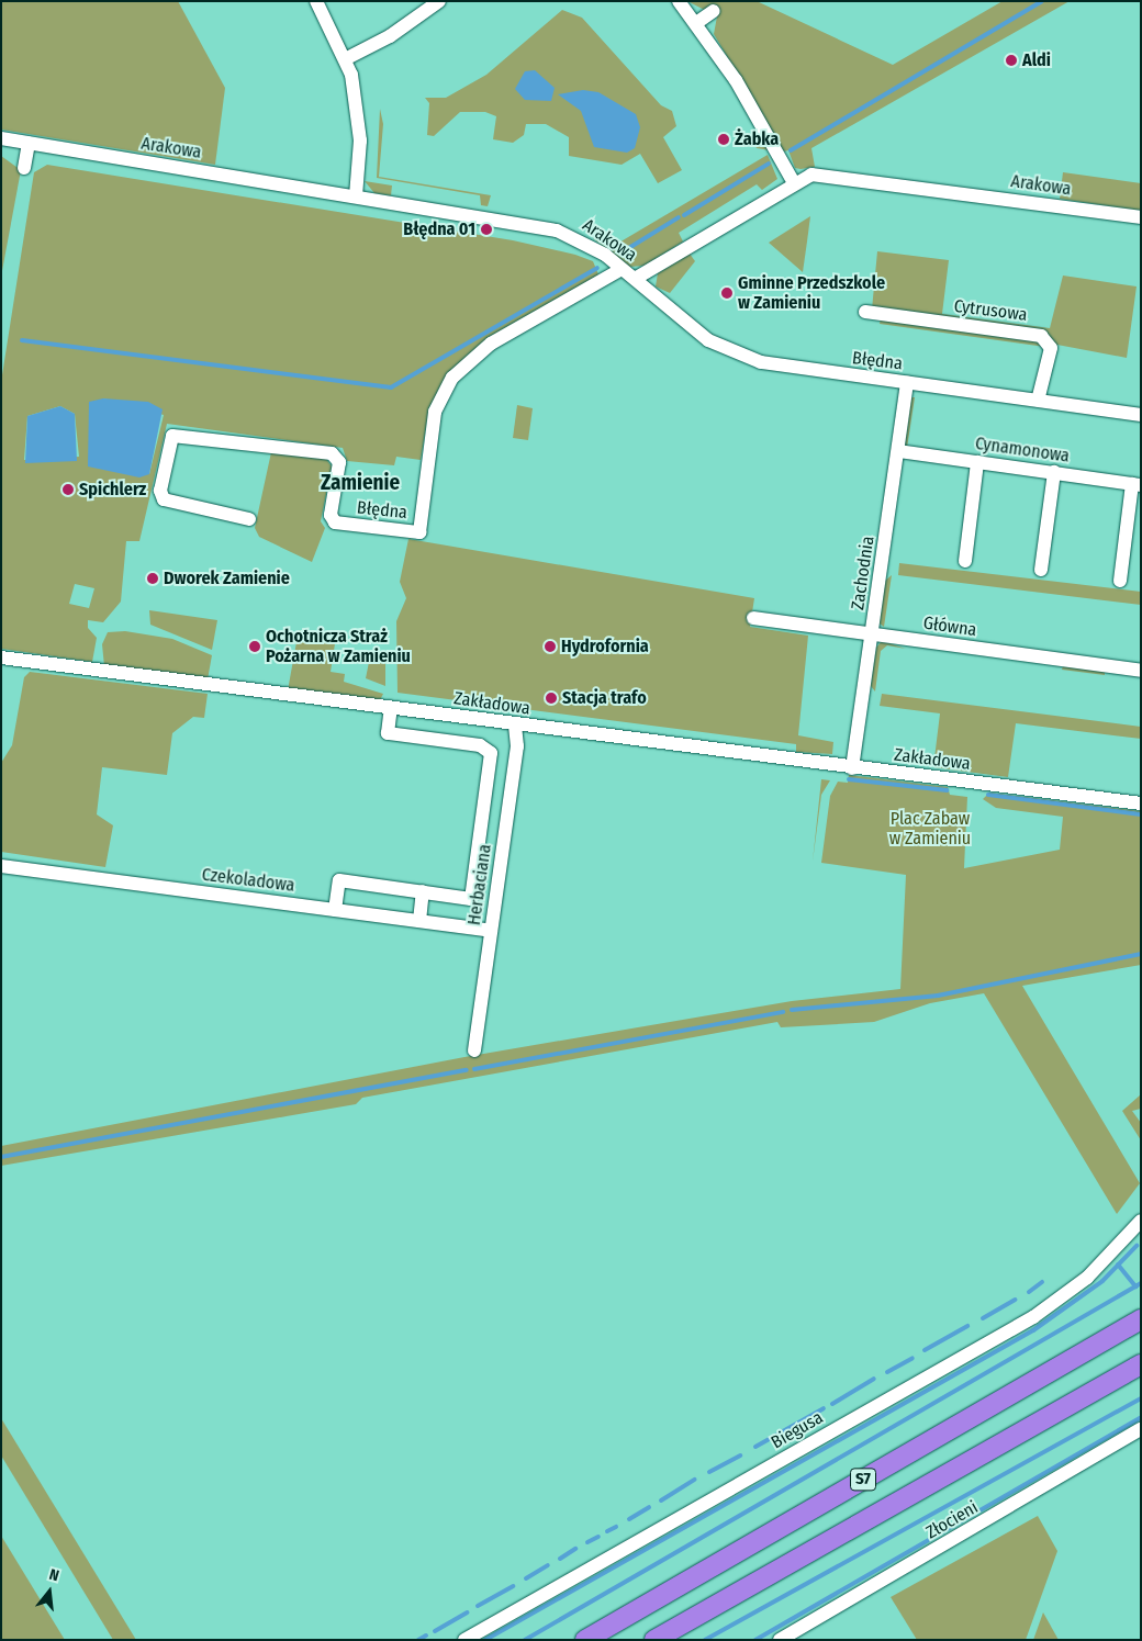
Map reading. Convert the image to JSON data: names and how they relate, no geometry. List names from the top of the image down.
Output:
{
  "streets": {
    "highway": ["S7"],
    "street": [
      "Arakowa",
      "Cytrusowa",
      "Błędna",
      "Cynamonowa",
      "Zachodnia",
      "Główna",
      "Zakładowa",
      "Czekoladowa",
      "Herbaciana",
      "Biegusa",
      "Złocieni"
    ]
  },
  "crossings": [
    ["Arakowa", "Błędna"],
    ["Cytrusowa", "Błędna"],
    ["Błędna", "Zachodnia"],
    ["Cynamonowa", "Zachodnia"],
    ["Zachodnia", "Główna"],
    ["Zachodnia", "Zakładowa"],
    ["Zakładowa", "Herbaciana"],
    ["Czekoladowa", "Herbaciana"]
  ],
  "districts": ["Zamienie"],
  "parks": ["Plac Zabaw w Zamieniu"],
  "places": [
    "Aldi",
    "Żabka",
    "Błędna 01",
    "Gminne Przedszkole w Zamieniu",
    "Spichlerz",
    "Dworek Zamienie",
    "Ochotnicza Straż Pożarna w Zamieniu",
    "Hydrofornia",
    "Stacja trafo"
  ],
  "north": "top"
}
